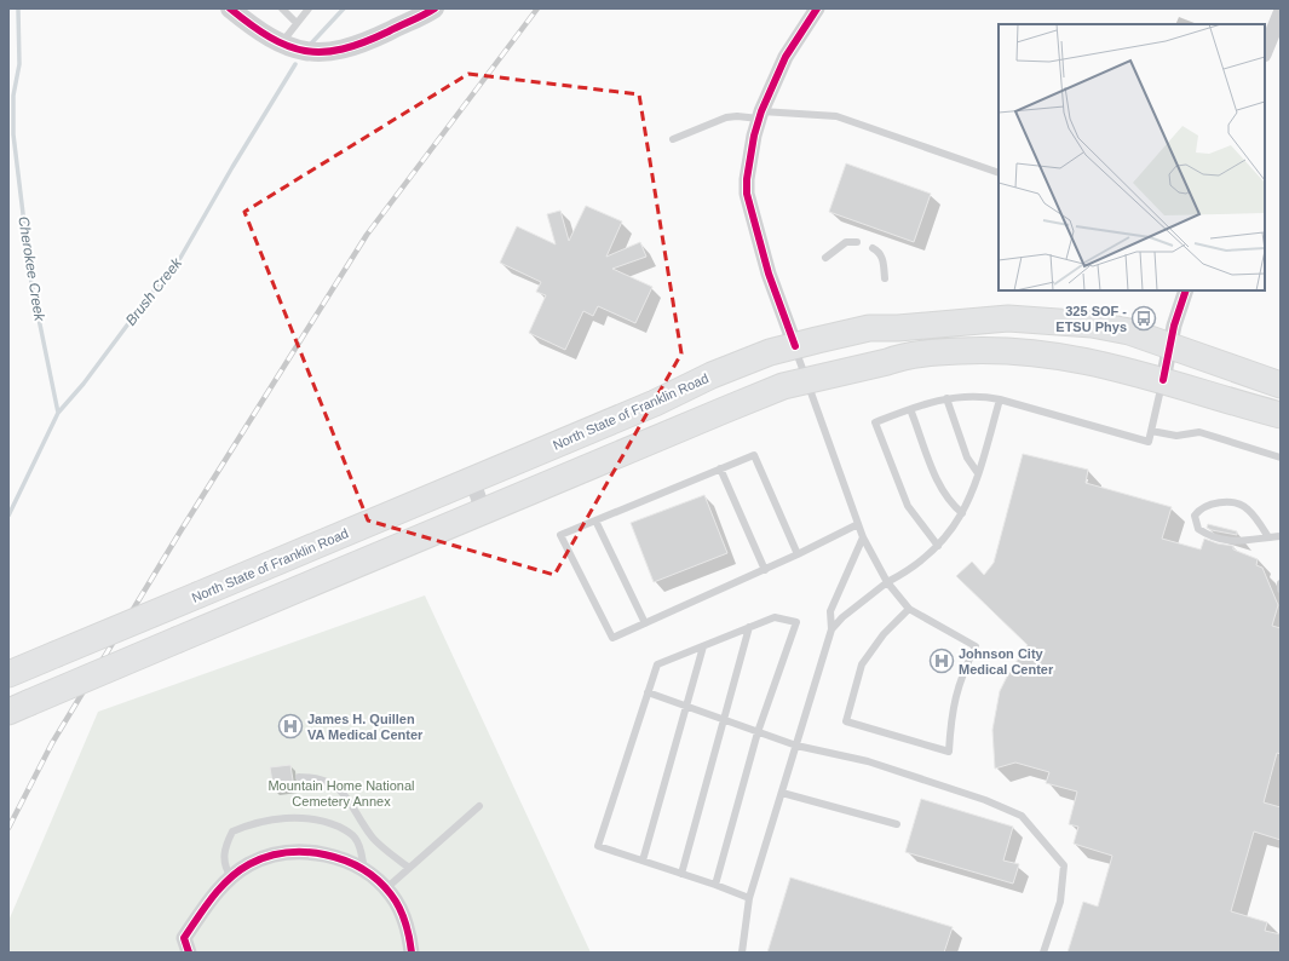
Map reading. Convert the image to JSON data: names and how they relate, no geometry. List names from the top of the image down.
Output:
{
  "streets": {
    "highway": ["North State of Franklin Road"]
  },
  "water": ["Cherokee Creek", "Brush Creek"],
  "parks": ["Mountain Home National Cemetery Annex"],
  "places": {
    "bus stop": ["325 SOF - ETSU Phys"],
    "hospital": ["Johnson City Medical Center", "James H. Quillen VA Medical Center"]
  }
}
